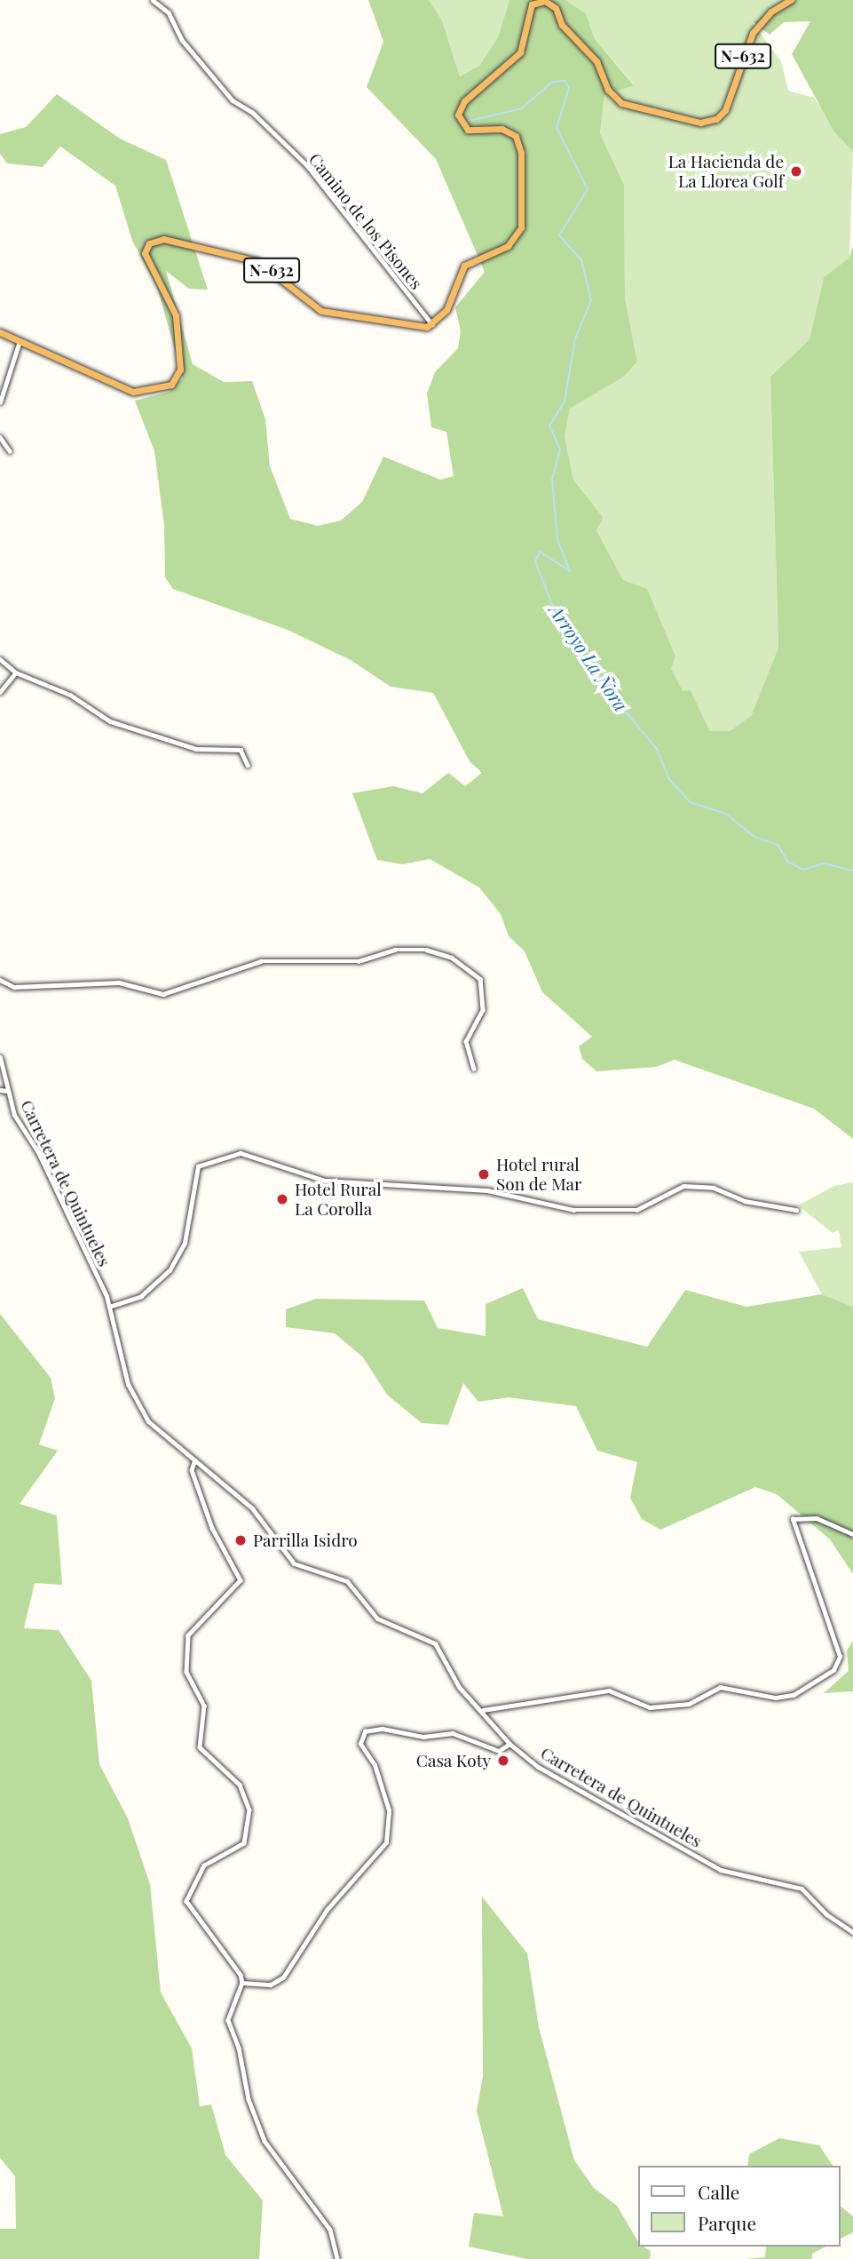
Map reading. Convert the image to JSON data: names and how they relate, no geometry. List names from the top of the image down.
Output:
{
  "streets": {
    "highway": ["N-632"],
    "street": ["Camino de los Pisones", "Carretera de Quintueles"]
  },
  "crossings": [
    ["N-632", "Camino de los Pisones"]
  ],
  "water": ["Arroyo La Ñora"],
  "places": [
    "La Hacienda de La Llorea Golf",
    "Hotel rural Son de Mar",
    "Hotel Rural La Corolla",
    "Parrilla Isidro",
    "Casa Koty"
  ],
  "legend": ["Calle", "Parque"]
}
